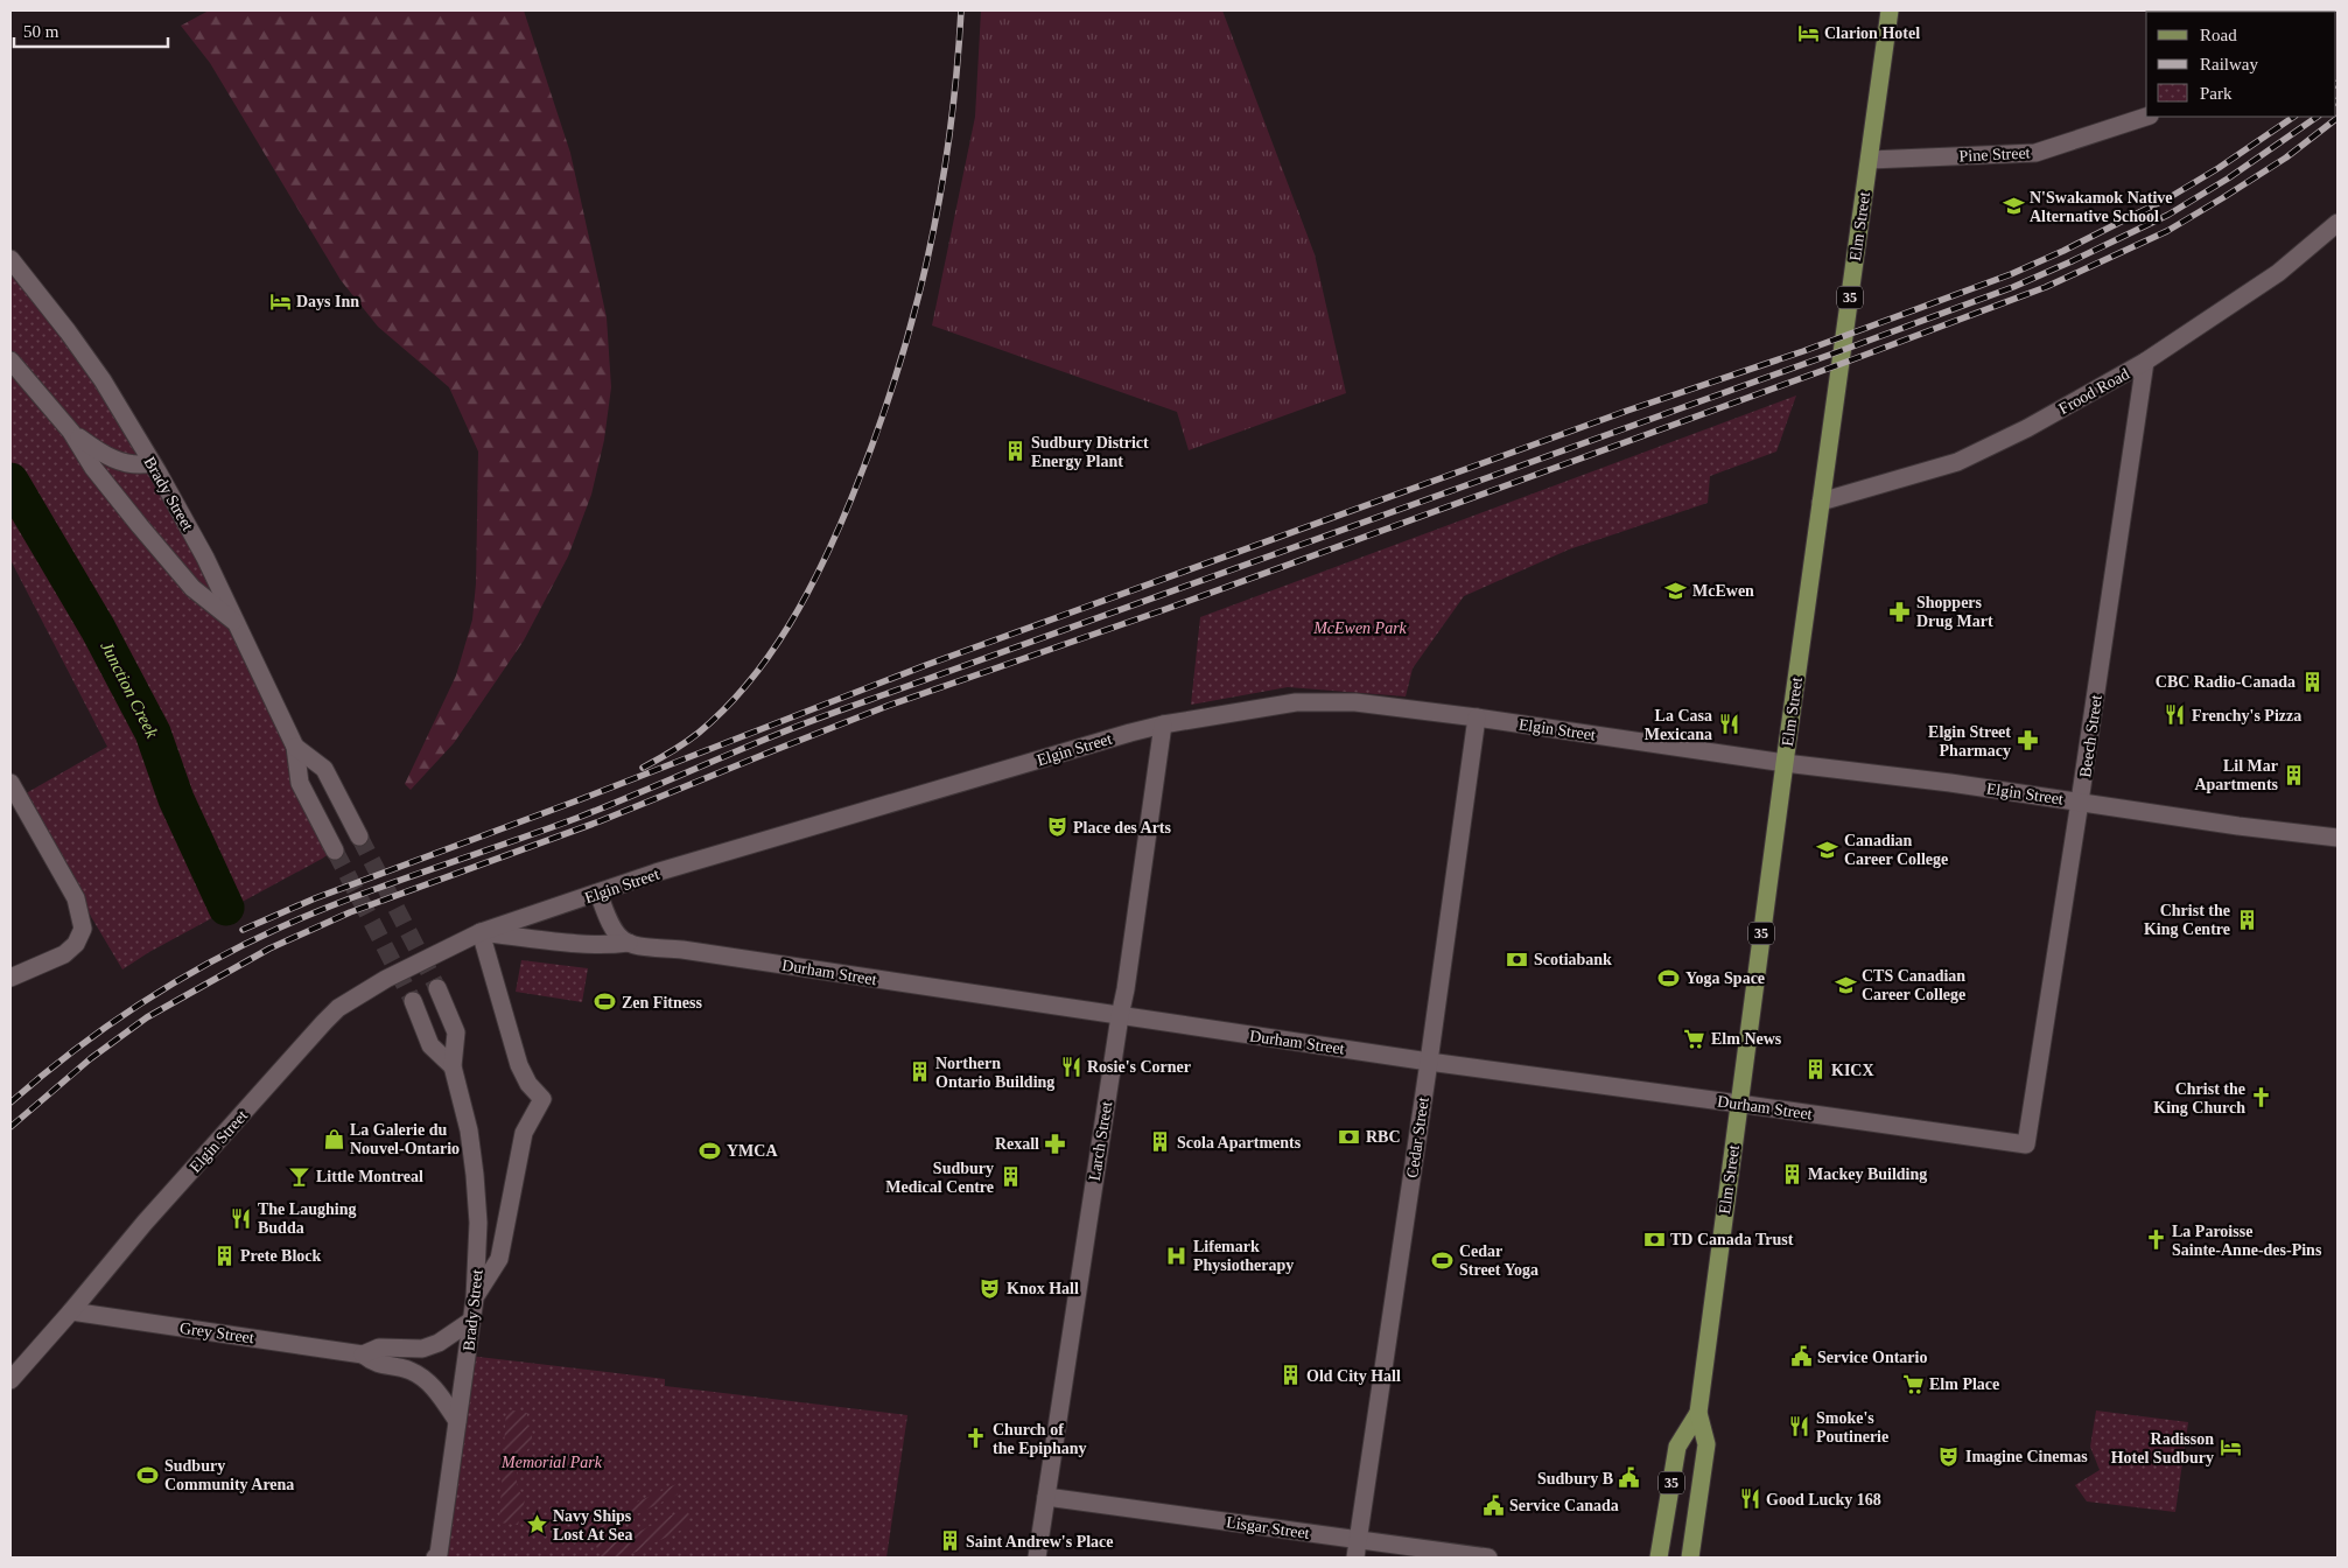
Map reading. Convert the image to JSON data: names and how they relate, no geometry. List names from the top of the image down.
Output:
{
  "streets": {
    "main road": ["Elm Street", "35"],
    "street": [
      "Pine Street",
      "Frood Road",
      "Brady Street",
      "Elgin Street",
      "Beech Street",
      "Durham Street",
      "Cedar Street",
      "Larch Street",
      "Grey Street",
      "Lisgar Street"
    ]
  },
  "crossings": [
    ["Pine Street", "Elm Street"],
    ["Elm Street", "Frood Road"],
    ["Elm Street", "Elgin Street"],
    ["Elm Street", "Durham Street"],
    ["Frood Road", "Beech Street"],
    ["Elgin Street", "Beech Street"],
    ["Elgin Street", "Durham Street"],
    ["Elgin Street", "Cedar Street"],
    ["Elgin Street", "Larch Street"],
    ["Elgin Street", "Grey Street"],
    ["Beech Street", "Durham Street"],
    ["Durham Street", "Cedar Street"],
    ["Durham Street", "Larch Street"],
    ["Cedar Street", "Lisgar Street"],
    ["Larch Street", "Lisgar Street"]
  ],
  "water": ["Junction Creek"],
  "parks": ["McEwen Park", "Memorial Park"],
  "places": {
    "hotel": ["Clarion Hotel", "Days Inn", "Radisson Hotel Sudbury"],
    "school or university": [
      "N'Swakamok Native Alternative School",
      "McEwen",
      "Canadian Career College",
      "CTS Canadian Career College"
    ],
    "building": [
      "Sudbury District Energy Plant",
      "CBC Radio-Canada",
      "Lil Mar Apartments",
      "Christ the King Centre",
      "KICX",
      "Northern Ontario Building",
      "Scola Apartments",
      "Mackey Building",
      "Sudbury Medical Centre",
      "Prete Block",
      "Old City Hall",
      "Saint Andrew's Place"
    ],
    "pharmacy": ["Shoppers Drug Mart", "Elgin Street Pharmacy", "Rexall"],
    "restaurant": [
      "Frenchy's Pizza",
      "La Casa Mexicana",
      "Rosie's Corner",
      "The Laughing Budda",
      "Smoke's Poutinerie",
      "Good Lucky 168"
    ],
    "theatre": ["Place des Arts", "Knox Hall", "Imagine Cinemas"],
    "bank": ["Scotiabank", "RBC", "TD Canada Trust"],
    "sports": [
      "Yoga Space",
      "Zen Fitness",
      "YMCA",
      "Cedar Street Yoga",
      "Sudbury Community Arena"
    ],
    "supermarket": ["Elm News", "Elm Place"],
    "church": ["Christ the King Church", "La Paroisse Sainte-Anne-des-Pins", "Church of the Epiphany"],
    "shop": ["La Galerie du Nouvel-Ontario"],
    "bar": ["Little Montreal"],
    "hospital": ["Lifemark Physiotherapy"],
    "public building": ["Service Ontario", "Sudbury B", "Service Canada"],
    "place": ["Navy Ships Lost At Sea"]
  },
  "legend": ["Road", "Railway", "Park"],
  "scale_bar": "50 m"
}
